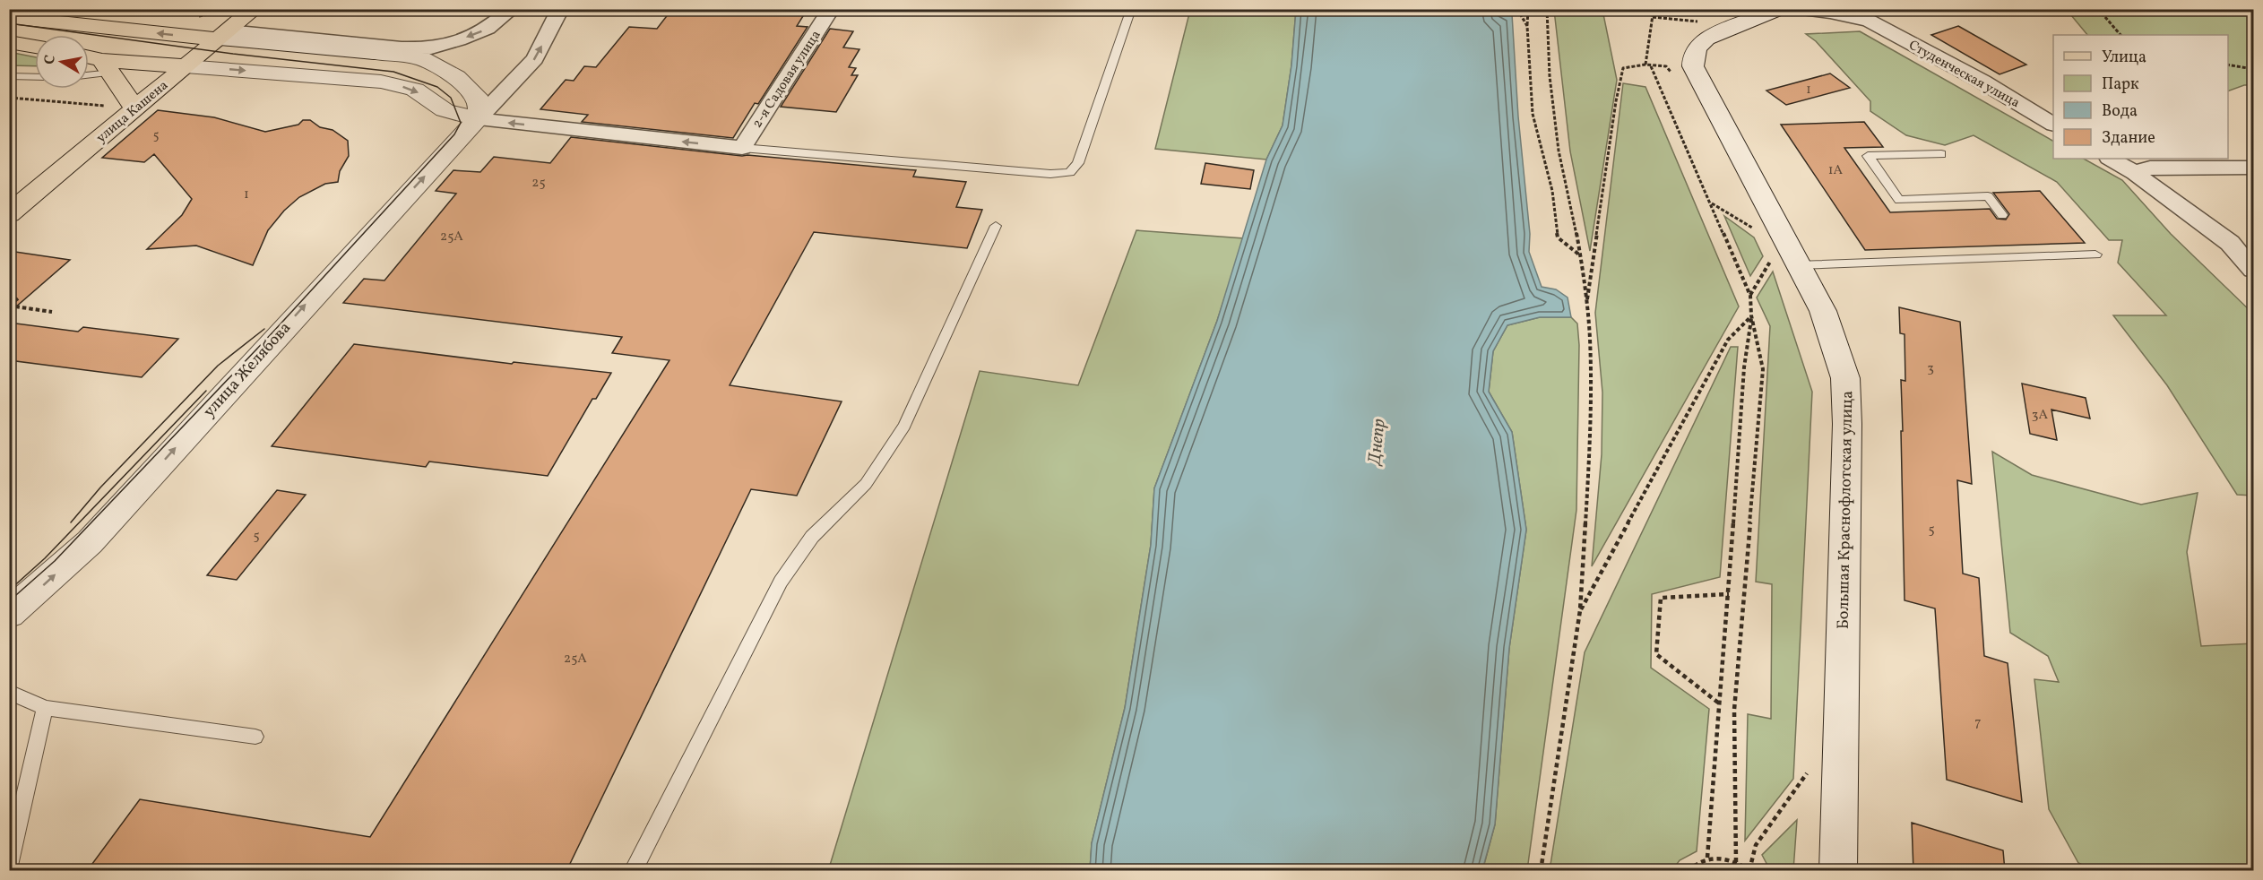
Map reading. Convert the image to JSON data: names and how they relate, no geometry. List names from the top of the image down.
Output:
{
  "streets": {
    "main road": ["улица Кашена", "улица Желябова", "Большая Краснофлотская улица"],
    "street": ["Студенческая улица", "2-я Садовая улица"]
  },
  "crossings": [
    ["Студенческая улица", "Большая Краснофлотская улица"]
  ],
  "one_way": ["улица Желябова"],
  "water": ["Днепр"],
  "house_numbers": [
    "1",
    "5",
    "1А",
    "25",
    "1",
    "25А",
    "3",
    "3А",
    "5",
    "5",
    "25А",
    "7"
  ],
  "legend": [
    "Улица",
    "Парк",
    "Вода",
    "Здание"
  ],
  "north": "left"
}
